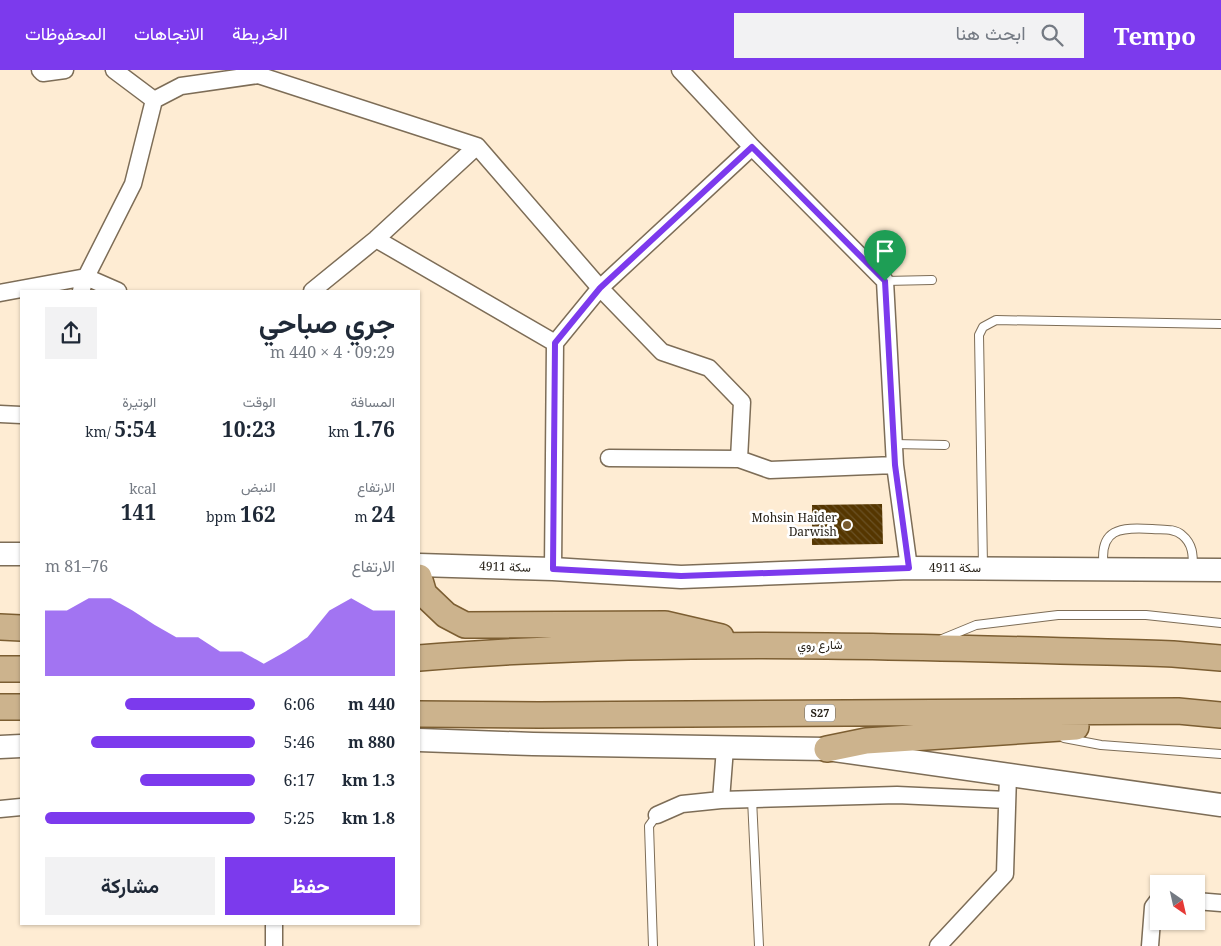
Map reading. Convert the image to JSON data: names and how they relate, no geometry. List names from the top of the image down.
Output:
{
  "streets": {
    "main road": ["شارع روي", "S27"],
    "street": ["سكة 4911"]
  },
  "places": ["Mohsin Haider Darwish"],
  "north": "bottom right",
  "page": {
    "header": "Tempo",
    "search": "ابحث هنا",
    "nav": ["الخريطة", "الاتجاهات", "المحفوظات"],
    "heading": ["جري صباحي", "09:29 · 4 × 440 m"],
    "stats": [
      ["المسافة", "1.76 km"],
      ["الوقت", "10:23"],
      ["الوتيرة", "5:54 /km"],
      ["الارتفاع", "24 m"],
      ["النبض", "162 bpm"],
      ["kcal", "141"]
    ],
    "chart": ["الارتفاع", "76–81 m"],
    "list": [
      {
        "name": "440 m",
        "note": "6:06"
      },
      {
        "name": "880 m",
        "note": "5:46"
      },
      {
        "name": "1.3 km",
        "note": "6:17"
      },
      {
        "name": "1.8 km",
        "note": "5:25"
      }
    ],
    "buttons": ["حفظ", "مشاركة"]
  }
}
